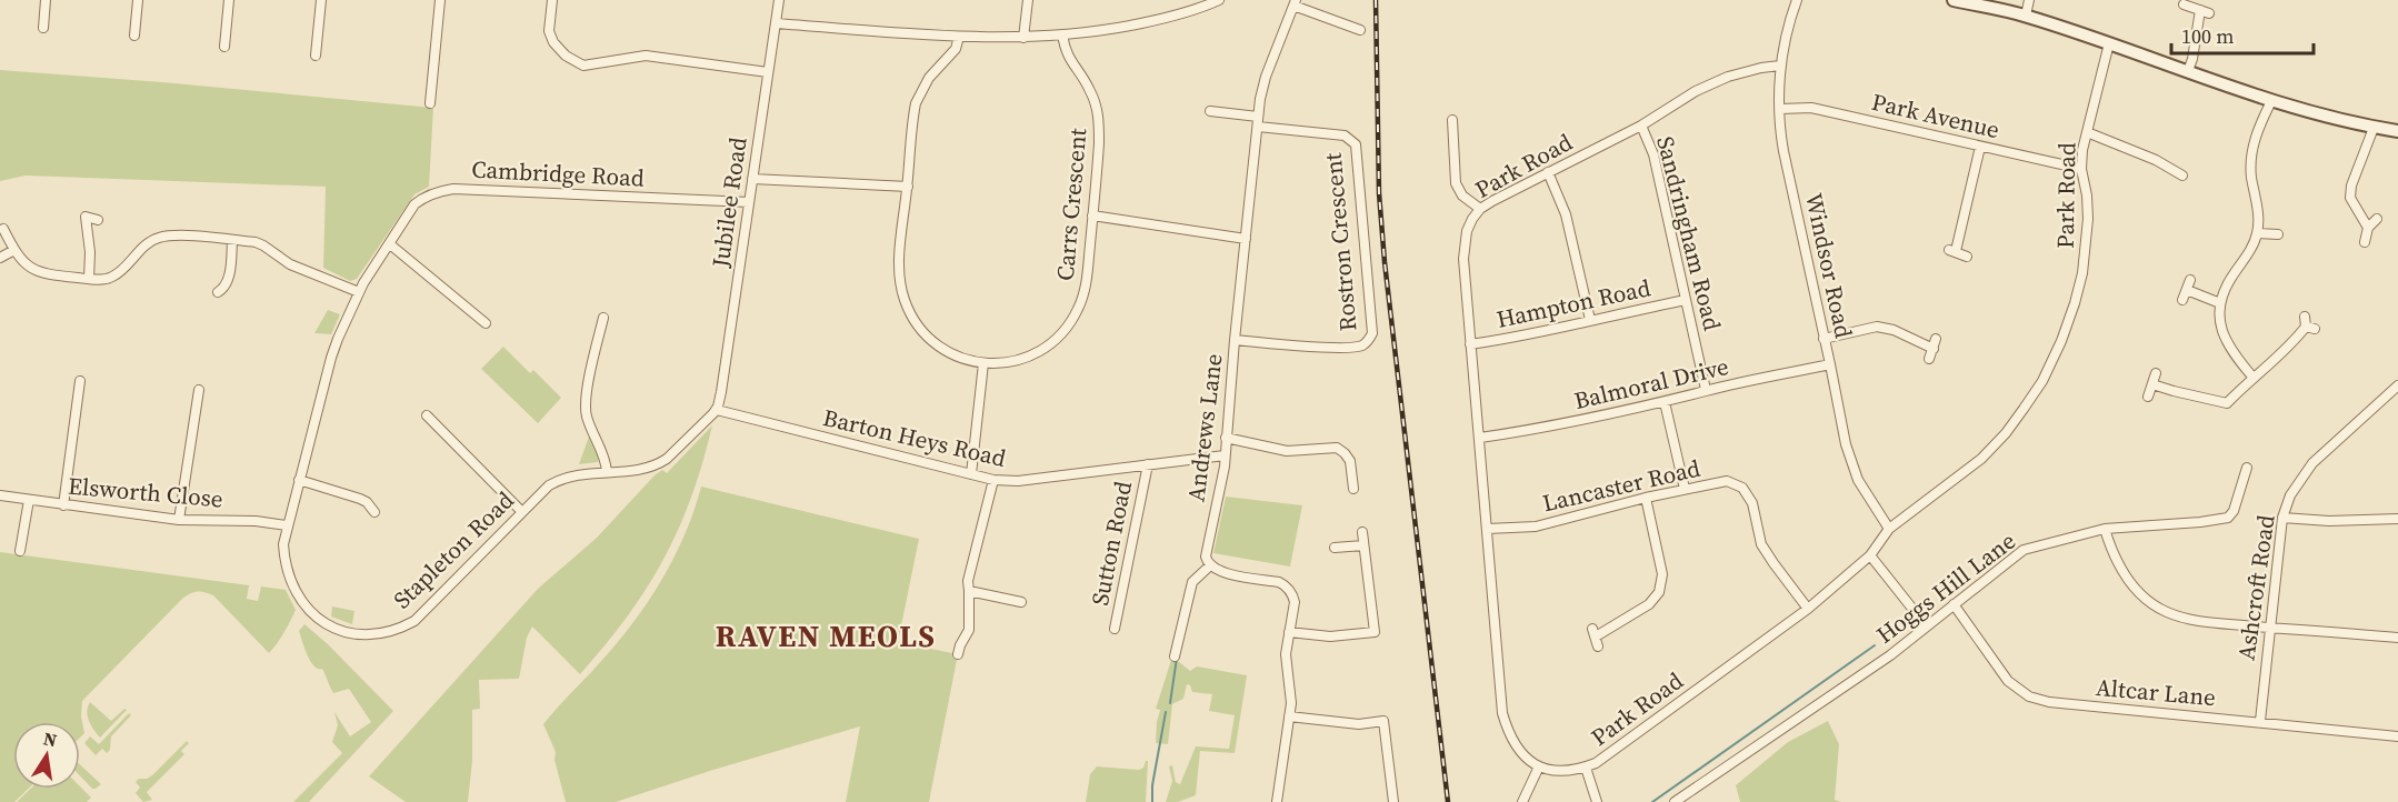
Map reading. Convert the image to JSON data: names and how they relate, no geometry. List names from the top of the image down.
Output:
{
  "streets": {
    "street": [
      "Park Avenue",
      "Park Road",
      "Cambridge Road",
      "Jubilee Road",
      "Carrs Crescent",
      "Sandringham Road",
      "Rostron Crescent",
      "Windsor Road",
      "Hampton Road",
      "Balmoral Drive",
      "Andrews Lane",
      "Barton Heys Road",
      "Lancaster Road",
      "Elsworth Close",
      "Sutton Road",
      "Stapleton Road",
      "Hoggs Hill Lane",
      "Ashcroft Road",
      "Altcar Lane"
    ]
  },
  "crossings": [
    ["Park Avenue", "Park Road"],
    ["Park Avenue", "Windsor Road"],
    ["Park Road", "Sandringham Road"],
    ["Park Road", "Windsor Road"],
    ["Park Road", "Hampton Road"],
    ["Park Road", "Balmoral Drive"],
    ["Park Road", "Lancaster Road"],
    ["Cambridge Road", "Jubilee Road"],
    ["Cambridge Road", "Stapleton Road"],
    ["Jubilee Road", "Barton Heys Road"],
    ["Jubilee Road", "Stapleton Road"],
    ["Sandringham Road", "Hampton Road"],
    ["Sandringham Road", "Balmoral Drive"],
    ["Rostron Crescent", "Andrews Lane"],
    ["Windsor Road", "Balmoral Drive"],
    ["Andrews Lane", "Barton Heys Road"],
    ["Barton Heys Road", "Sutton Road"],
    ["Barton Heys Road", "Stapleton Road"],
    ["Elsworth Close", "Stapleton Road"],
    ["Hoggs Hill Lane", "Altcar Lane"],
    ["Ashcroft Road", "Altcar Lane"]
  ],
  "districts": ["RAVEN MEOLS"],
  "scale_bar": "100 m",
  "north": "top"
}
